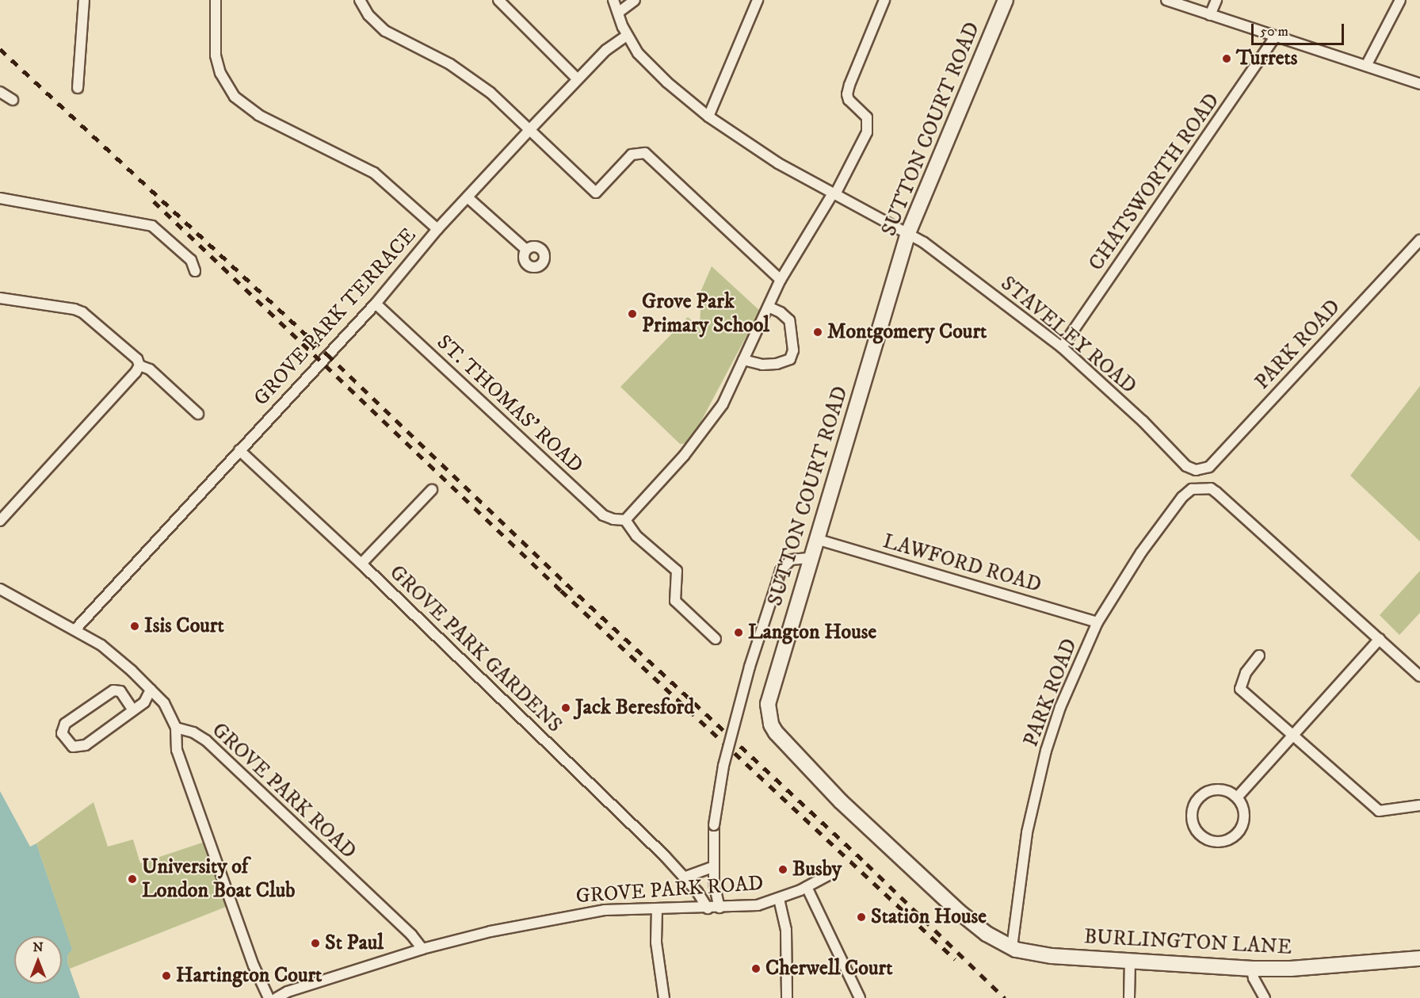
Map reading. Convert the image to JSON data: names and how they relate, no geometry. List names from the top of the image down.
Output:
{
  "streets": {
    "street": [
      "SUTTON COURT ROAD",
      "CHATSWORTH ROAD",
      "GROVE PARK TERRACE",
      "STAVELEY ROAD",
      "PARK ROAD",
      "ST. THOMAS' ROAD",
      "LAWFORD ROAD",
      "GROVE PARK GARDENS",
      "GROVE PARK ROAD",
      "BURLINGTON LANE"
    ]
  },
  "crossings": [
    ["SUTTON COURT ROAD", "STAVELEY ROAD"],
    ["SUTTON COURT ROAD", "LAWFORD ROAD"],
    ["SUTTON COURT ROAD", "BURLINGTON LANE"],
    ["CHATSWORTH ROAD", "STAVELEY ROAD"],
    ["GROVE PARK TERRACE", "STAVELEY ROAD"],
    ["GROVE PARK TERRACE", "ST. THOMAS' ROAD"],
    ["GROVE PARK TERRACE", "GROVE PARK GARDENS"],
    ["STAVELEY ROAD", "PARK ROAD"],
    ["PARK ROAD", "LAWFORD ROAD"],
    ["PARK ROAD", "BURLINGTON LANE"],
    ["GROVE PARK GARDENS", "GROVE PARK ROAD"]
  ],
  "places": [
    "Turrets",
    "Grove Park Primary School",
    "Montgomery Court",
    "Isis Court",
    "Langton House",
    "Jack Beresford",
    "Busby",
    "University of London Boat Club",
    "Station House",
    "St Paul",
    "Cherwell Court",
    "Hartington Court"
  ],
  "scale_bar": "50 m",
  "north": "top"
}
